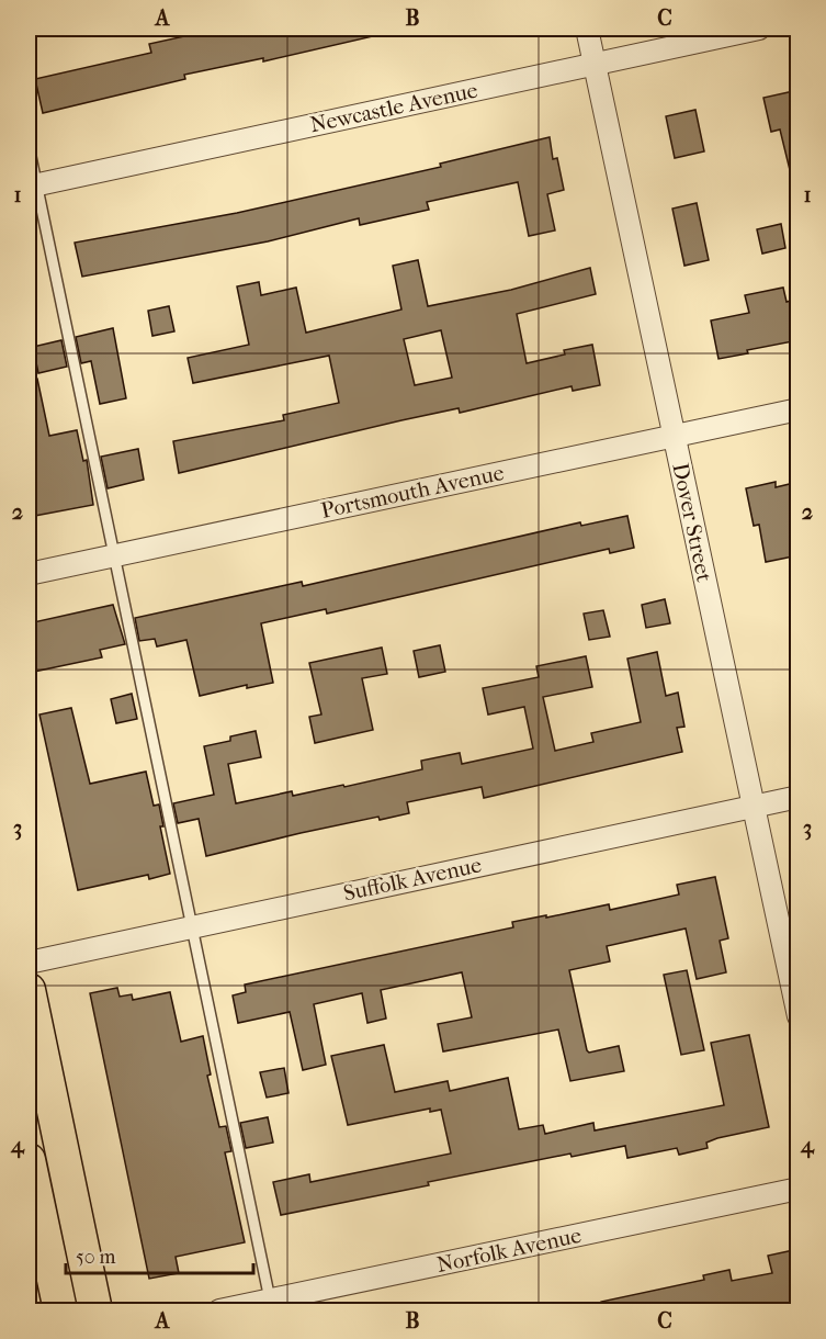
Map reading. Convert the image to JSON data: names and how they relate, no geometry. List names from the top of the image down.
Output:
{
  "streets": {
    "street": [
      "Newcastle Avenue",
      "Portsmouth Avenue",
      "Dover Street",
      "Suffolk Avenue",
      "Norfolk Avenue"
    ]
  },
  "crossings": [
    ["Newcastle Avenue", "Dover Street"],
    ["Portsmouth Avenue", "Dover Street"],
    ["Dover Street", "Suffolk Avenue"]
  ],
  "scale_bar": "50 m",
  "grid": {
    "columns": ["A", "B", "C"],
    "rows": [
      "1",
      "2",
      "3",
      "4"
    ]
  }
}
